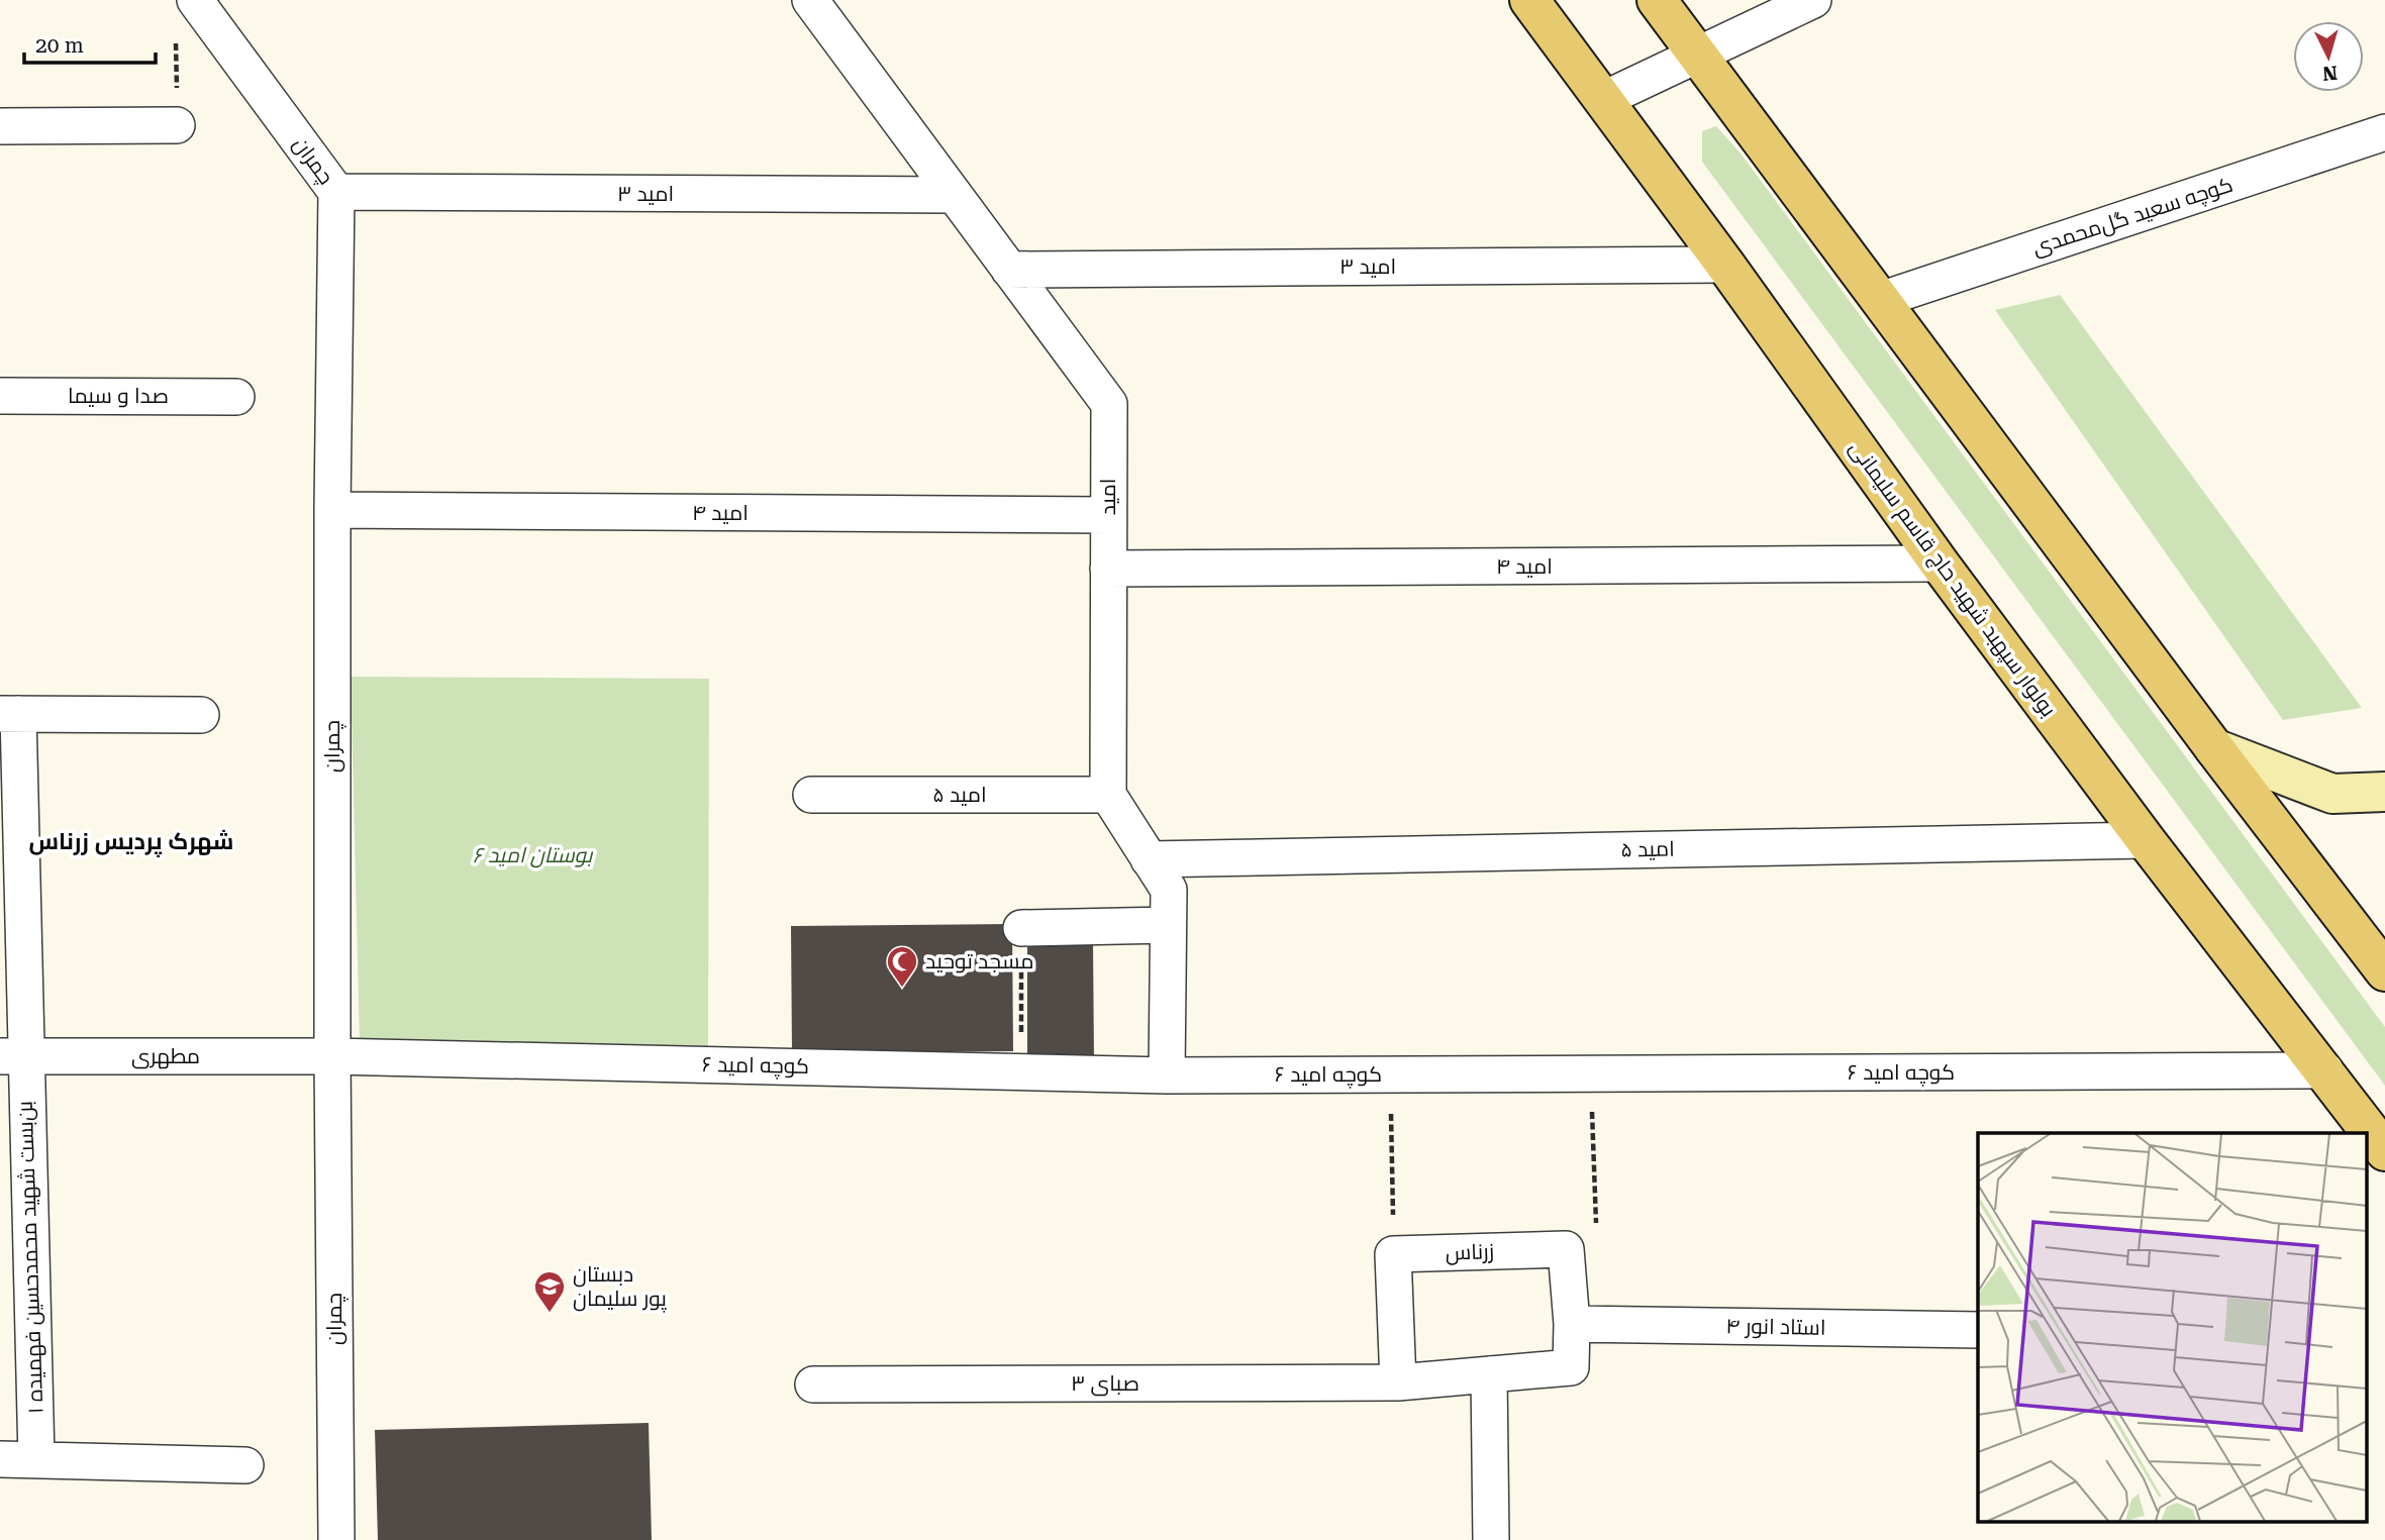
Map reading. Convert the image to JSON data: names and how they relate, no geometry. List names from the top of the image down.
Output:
{
  "streets": {
    "main road": ["بولوار سپهبد شهید حاج قاسم سلیمانی"],
    "street": [
      "چمران",
      "امید ۳",
      "کوچه سعید گل‌محمدی",
      "صدا و سیما",
      "امید",
      "امید ۴",
      "امید ۵",
      "مطهری",
      "کوچه امید ۶",
      "زرناس",
      "بن‌بست شهید محمدحسین فهمیده ۱",
      "استاد انور ۴",
      "صبای ۳"
    ]
  },
  "crossings": [
    ["چمران", "امید ۳"],
    ["چمران", "امید ۴"],
    ["چمران", "مطهری"],
    ["چمران", "کوچه امید ۶"],
    ["امید ۳", "امید"],
    ["امید ۳", "بولوار سپهبد شهید حاج قاسم سلیمانی"],
    ["امید", "امید ۴"],
    ["امید", "امید ۵"],
    ["امید ۴", "بولوار سپهبد شهید حاج قاسم سلیمانی"],
    ["بولوار سپهبد شهید حاج قاسم سلیمانی", "امید ۵"],
    ["بولوار سپهبد شهید حاج قاسم سلیمانی", "کوچه امید ۶"],
    ["مطهری", "کوچه امید ۶"],
    ["مطهری", "بن‌بست شهید محمدحسین فهمیده ۱"]
  ],
  "districts": ["شهرک پردیس زرناس"],
  "parks": ["بوستان امید ۶"],
  "places": {
    "mosque": ["مسجد توحید"],
    "school or university": ["دبستان پور سلیمان"]
  },
  "scale_bar": "20 m",
  "north": "bottom"
}
